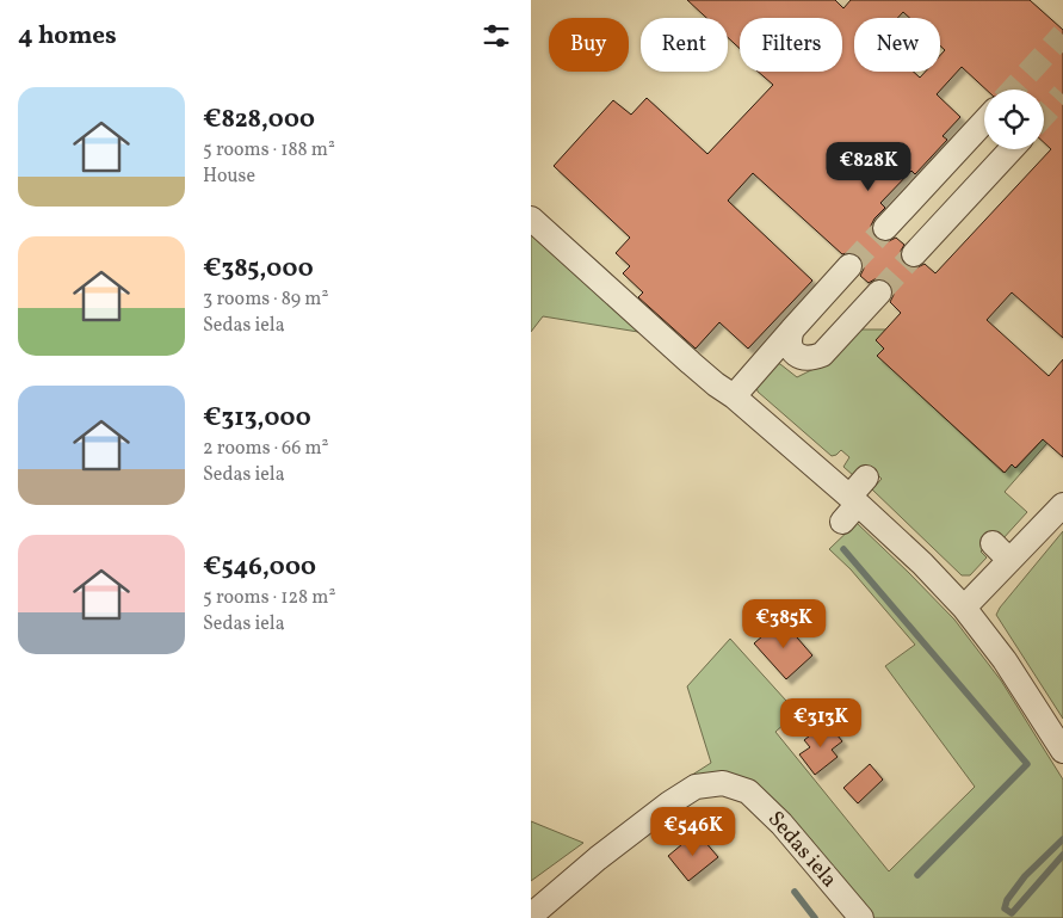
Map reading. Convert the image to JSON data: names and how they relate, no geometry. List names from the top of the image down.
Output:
{
  "streets": {
    "street": ["Sedas iela"]
  },
  "page": {
    "heading": "4 homes",
    "chip": [
      "Buy",
      "Rent",
      "Filters",
      "New"
    ],
    "list": [
      {
        "name": "€828,000",
        "note": "5 rooms · 188 m² · House"
      },
      {
        "name": "€385,000",
        "note": "3 rooms · 89 m² · Sedas iela"
      },
      {
        "name": "€313,000",
        "note": "2 rooms · 66 m² · Sedas iela"
      },
      {
        "name": "€546,000",
        "note": "5 rooms · 128 m² · Sedas iela"
      }
    ],
    "price": [
      "€828K",
      "€385K",
      "€313K",
      "€546K"
    ]
  }
}
